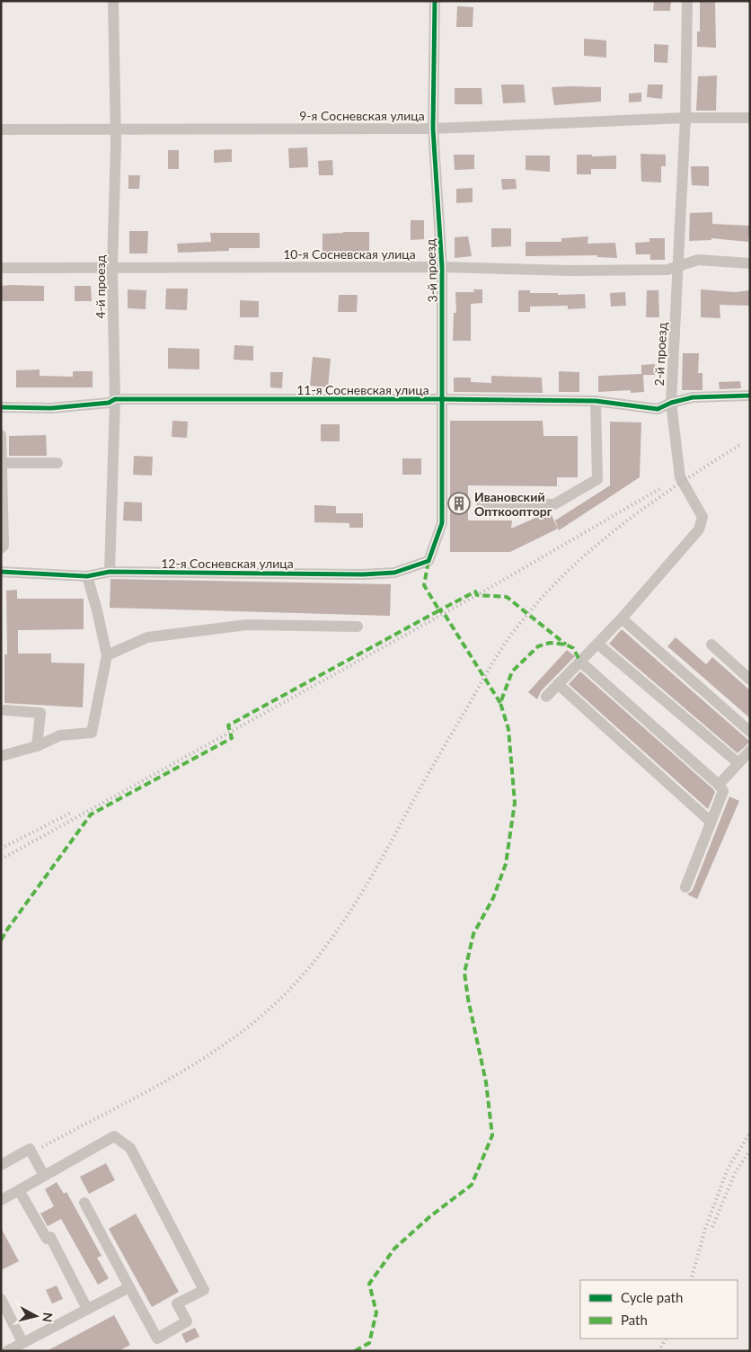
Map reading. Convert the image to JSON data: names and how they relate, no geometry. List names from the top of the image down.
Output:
{
  "streets": {
    "street": [
      "9-я Сосневская улица",
      "10-я Сосневская улица",
      "3-й проезд",
      "4-й проезд",
      "2-й проезд",
      "11-я Сосневская улица",
      "12-я Сосневская улица"
    ]
  },
  "crossings": [
    ["9-я Сосневская улица", "3-й проезд"],
    ["9-я Сосневская улица", "4-й проезд"],
    ["9-я Сосневская улица", "2-й проезд"],
    ["10-я Сосневская улица", "3-й проезд"],
    ["10-я Сосневская улица", "4-й проезд"],
    ["10-я Сосневская улица", "2-й проезд"],
    ["3-й проезд", "11-я Сосневская улица"],
    ["3-й проезд", "12-я Сосневская улица"],
    ["4-й проезд", "11-я Сосневская улица"],
    ["4-й проезд", "12-я Сосневская улица"],
    ["2-й проезд", "11-я Сосневская улица"]
  ],
  "places": {
    "building": ["Ивановский Опткоопторг"]
  },
  "legend": ["Cycle path", "Path"],
  "north": "right"
}
